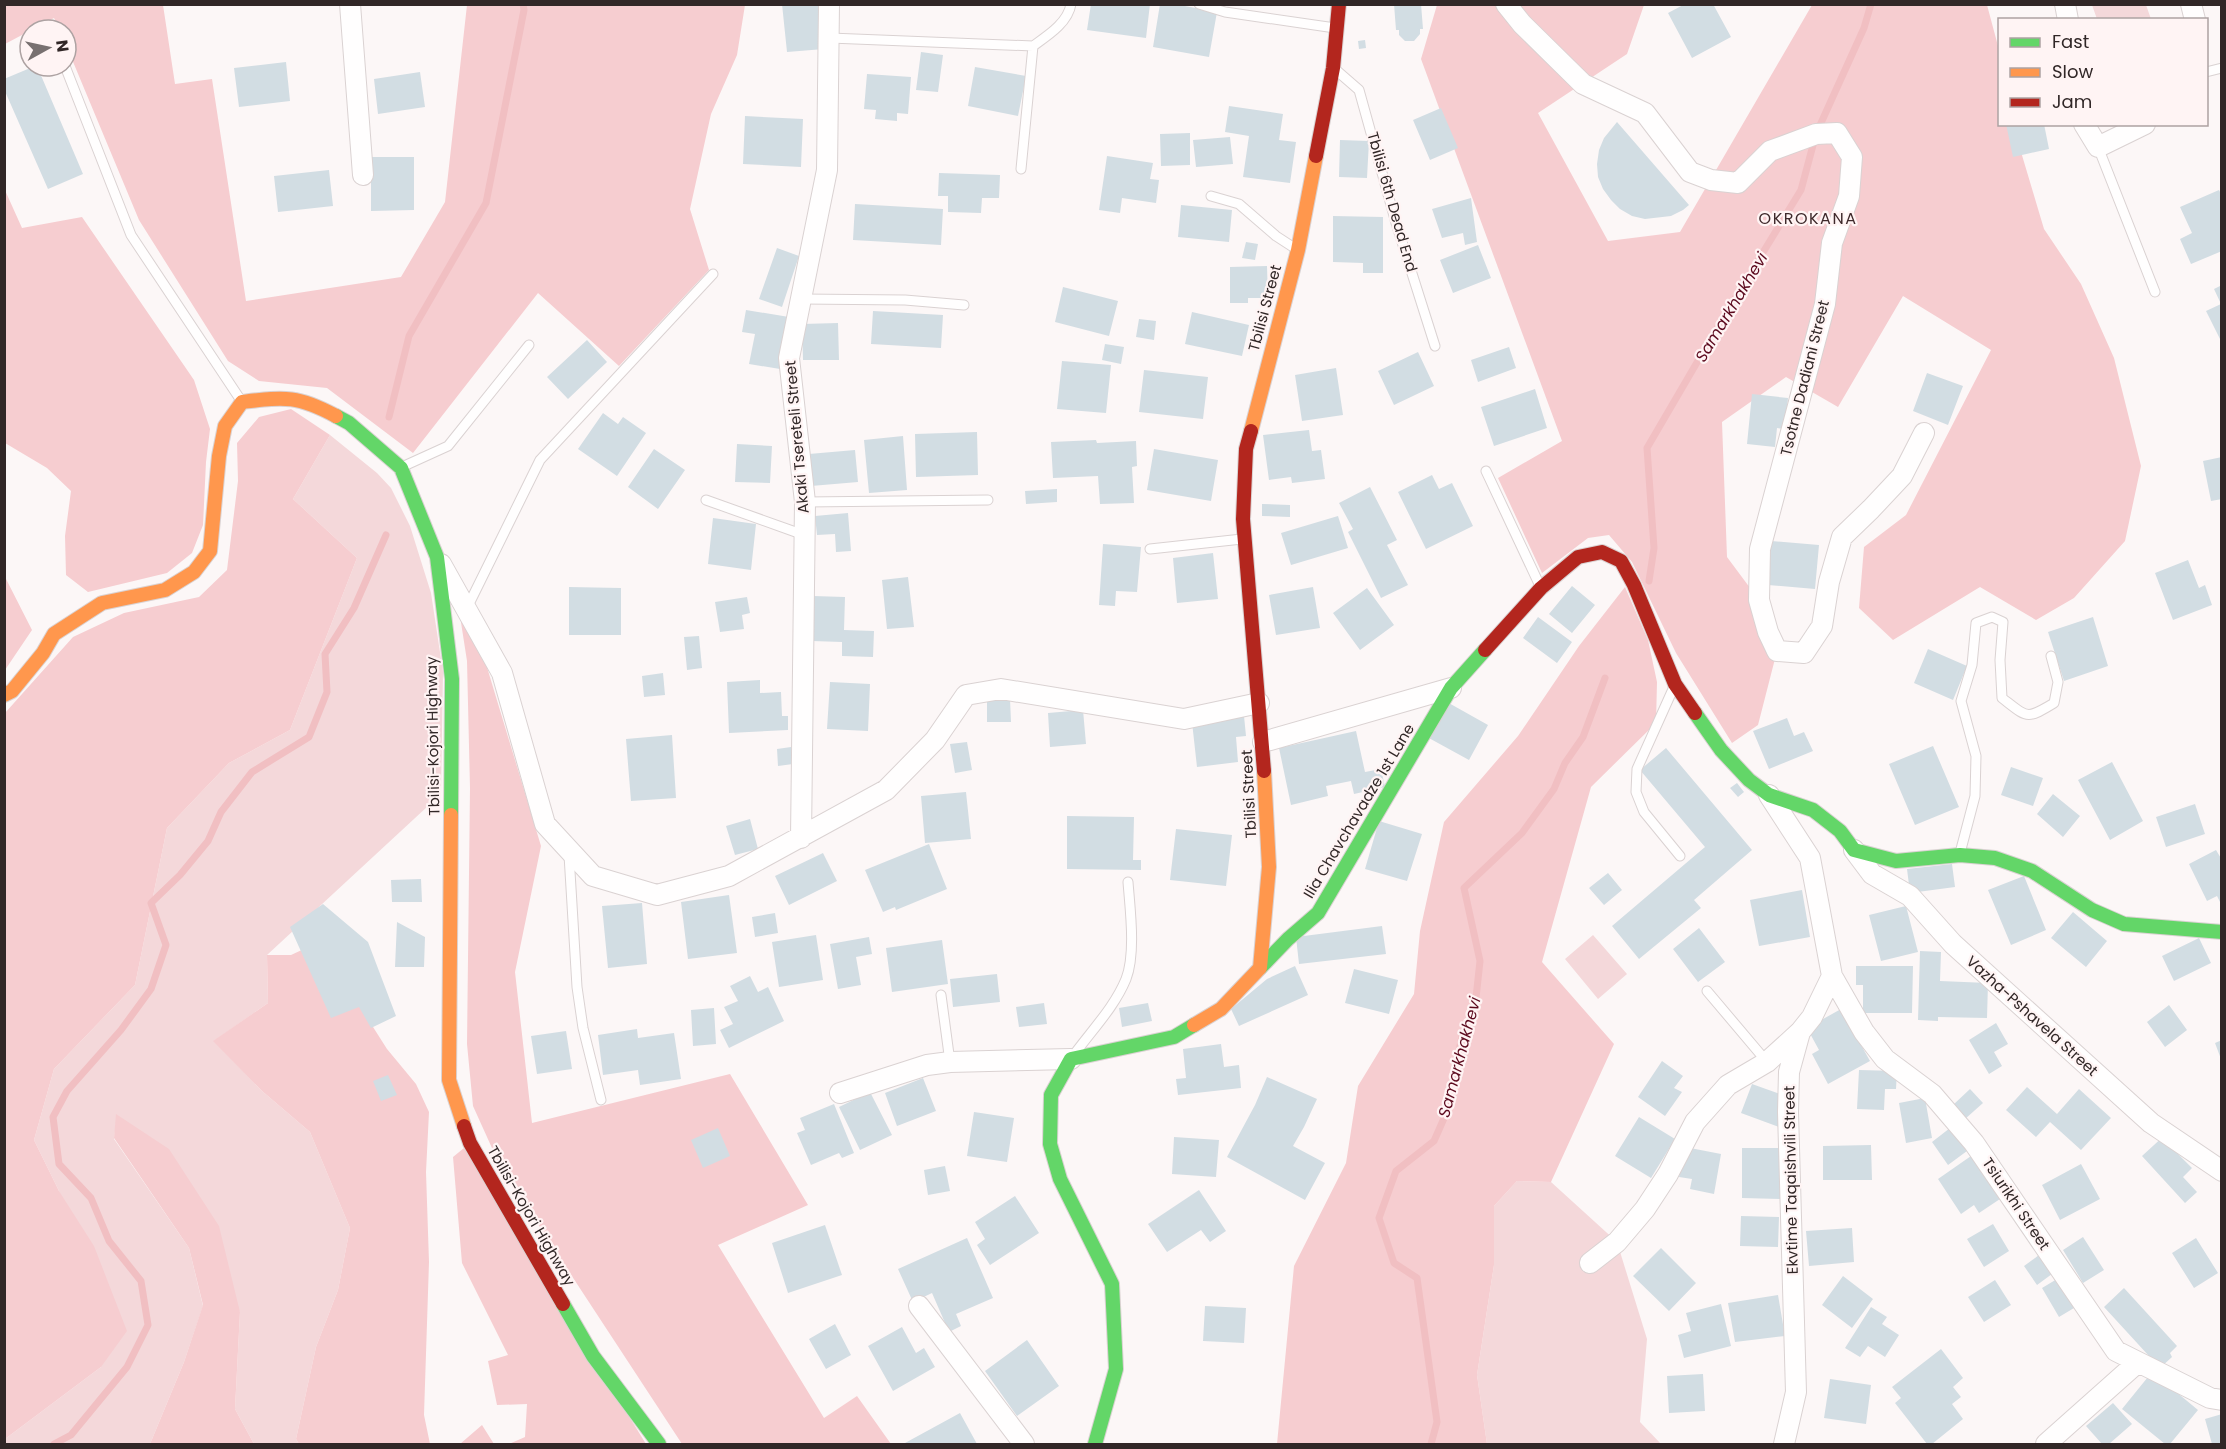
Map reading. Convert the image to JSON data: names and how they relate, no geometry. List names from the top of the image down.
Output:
{
  "streets": {
    "street": [
      "Tbilisi Street",
      "Tsotne Dadiani Street",
      "Akaki Tsereteli Street",
      "Tbilisi-Kojori Highway",
      "Ilia Chavchavadze 1st Lane",
      "Vazha-Pshavela Street",
      "Ekvtime Taqaishvili Street",
      "Tsiurikhi Street"
    ],
    "lane": ["Tbilisi 6th Dead End"]
  },
  "crossings": [
    ["Tbilisi 6th Dead End", "Tbilisi Street"],
    ["Tbilisi Street", "Ilia Chavchavadze 1st Lane"],
    ["Ilia Chavchavadze 1st Lane", "Vazha-Pshavela Street"],
    ["Ekvtime Taqaishvili Street", "Tsiurikhi Street"]
  ],
  "districts": ["OKROKANA"],
  "water": ["Samarkhakhevi"],
  "legend": ["Fast", "Slow", "Jam"],
  "north": "right"
}
